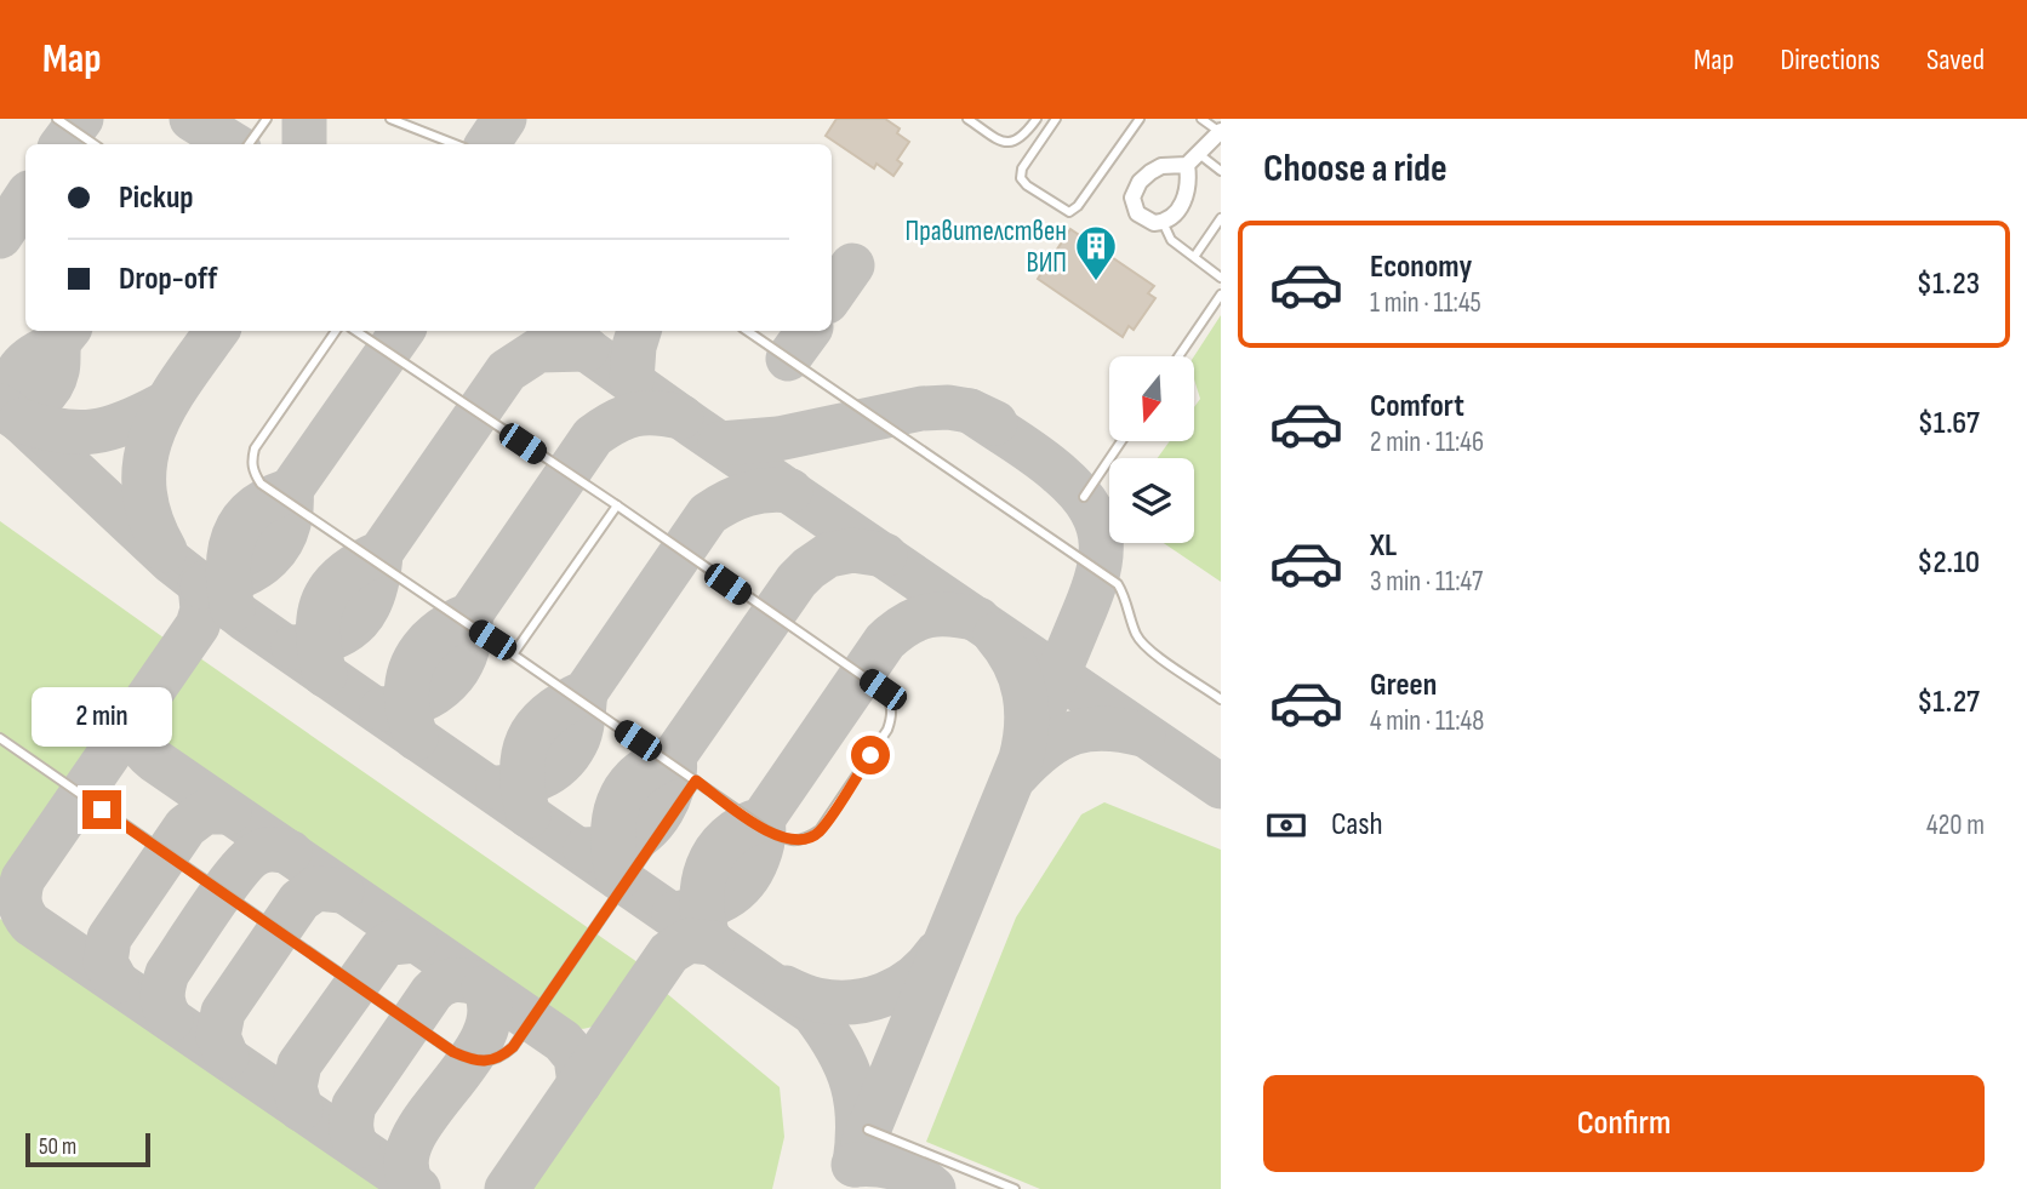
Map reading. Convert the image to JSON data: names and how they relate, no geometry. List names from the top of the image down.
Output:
{
  "places": {
    "building": ["Правителствен ВИП"]
  },
  "scale_bar": "50 m",
  "north": "bottom",
  "page": {
    "header": "Map",
    "nav": ["Map", "Directions", "Saved"],
    "heading": "Choose a ride",
    "banner": ["Pickup", "Drop-off"],
    "list": [
      {
        "name": "Economy",
        "note": "1 min · 11:45",
        "value": "$1.23"
      },
      {
        "name": "Comfort",
        "note": "2 min · 11:46",
        "value": "$1.67"
      },
      {
        "name": "XL",
        "note": "3 min · 11:47",
        "value": "$2.10"
      },
      {
        "name": "Green",
        "note": "4 min · 11:48",
        "value": "$1.27"
      }
    ],
    "bubble": "2 min",
    "pay": ["Cash", "420 m"],
    "buttons": "Confirm",
    "scale": "50 m"
  }
}
